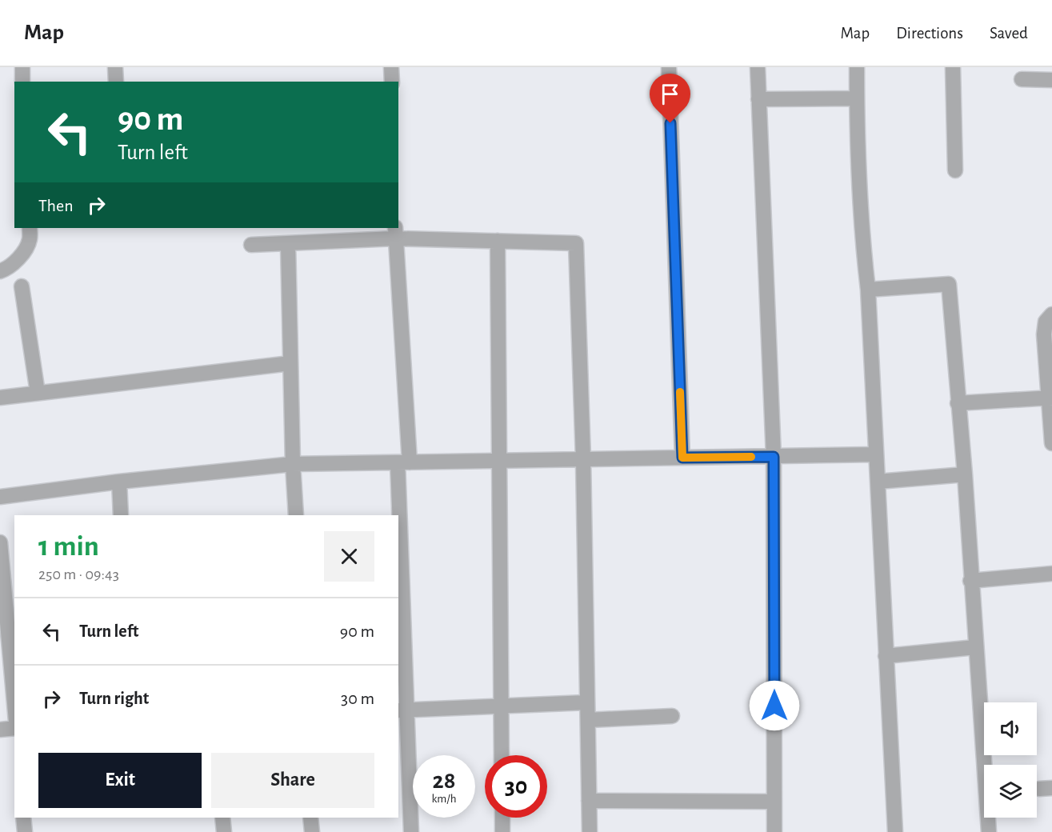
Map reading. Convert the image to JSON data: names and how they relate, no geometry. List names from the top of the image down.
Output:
{
  "page": {
    "header": "Map",
    "nav": ["Map", "Directions", "Saved"],
    "turn": ["90 m", "Turn left"],
    "then": "Then",
    "heading": ["1 min", "250 m · 09:43"],
    "list": [
      {
        "name": "Turn left",
        "value": "90 m"
      },
      {
        "name": "Turn right",
        "value": "30 m"
      }
    ],
    "buttons": ["Exit", "Share"],
    "speed": "28 km/h",
    "limit": "30"
  }
}
